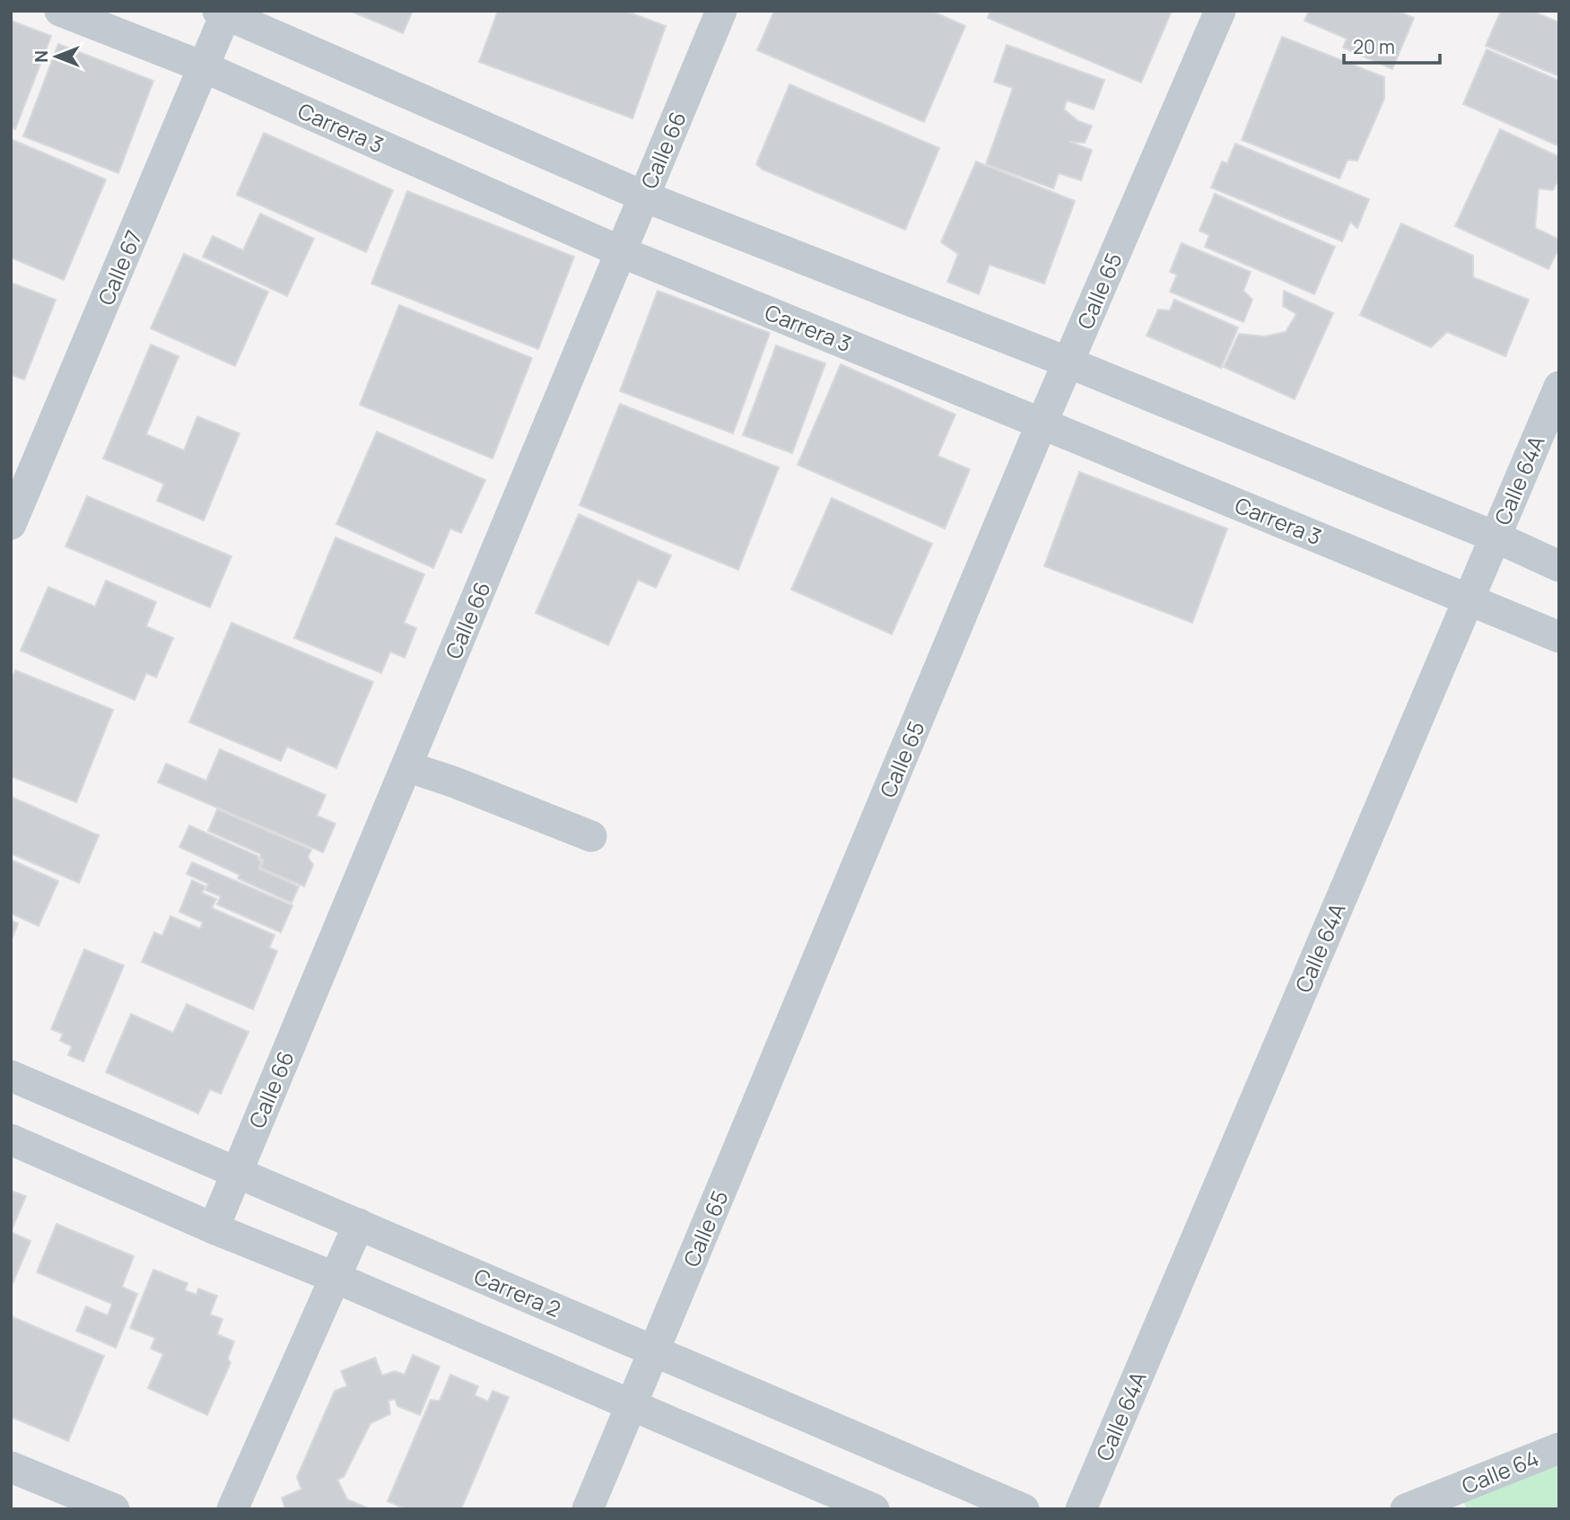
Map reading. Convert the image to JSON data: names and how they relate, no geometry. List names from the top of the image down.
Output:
{
  "streets": {
    "street": [
      "Carrera 3",
      "Calle 66",
      "Calle 67",
      "Calle 65",
      "Calle 64A",
      "Carrera 2",
      "Calle 64"
    ]
  },
  "crossings": [
    ["Carrera 3", "Calle 66"],
    ["Carrera 3", "Calle 67"],
    ["Carrera 3", "Calle 65"],
    ["Carrera 3", "Calle 64A"],
    ["Calle 66", "Carrera 2"],
    ["Calle 65", "Carrera 2"]
  ],
  "scale_bar": "20 m",
  "north": "left"
}
